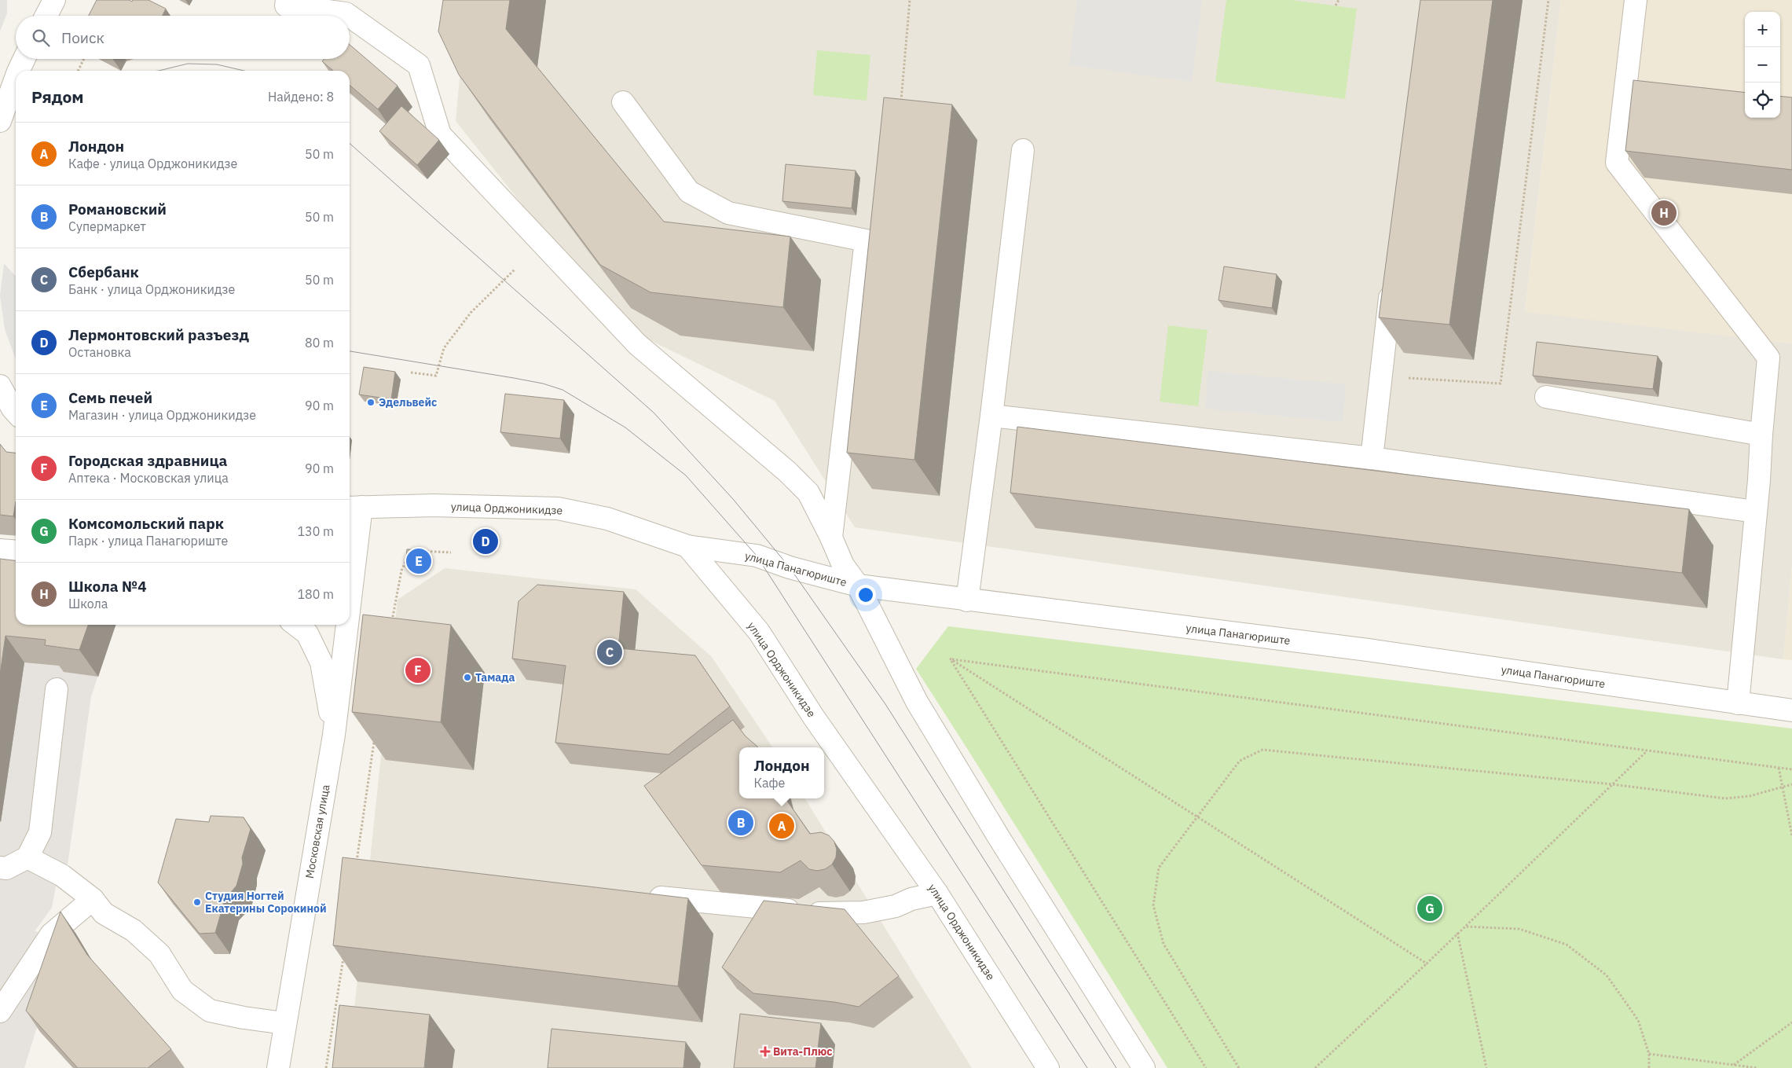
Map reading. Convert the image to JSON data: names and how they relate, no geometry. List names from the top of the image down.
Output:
{
  "streets": {
    "street": ["улица Орджоникидзе", "улица Панагюриште", "Московская улица"]
  },
  "crossings": [
    ["улица Орджоникидзе", "улица Панагюриште"],
    ["улица Орджоникидзе", "Московская улица"]
  ],
  "places": {
    "other": ["Эдельвейс", "Тамада", "Студия Ногтей Екатерины Сорокиной"],
    "health": ["Вита-Плюс"]
  },
  "page": {
    "map_buttons": ["+", "−"],
    "search": "Поиск",
    "heading": ["Рядом", "Найдено: 8"],
    "list": [
      {
        "mark": "A",
        "name": "Лондон",
        "note": "Кафе · улица Орджоникидзе",
        "value": "50 m"
      },
      {
        "mark": "B",
        "name": "Романовский",
        "note": "Супермаркет",
        "value": "50 m"
      },
      {
        "mark": "C",
        "name": "Сбербанк",
        "note": "Банк · улица Орджоникидзе",
        "value": "50 m"
      },
      {
        "mark": "D",
        "name": "Лермонтовский разъезд",
        "note": "Остановка",
        "value": "80 m"
      },
      {
        "mark": "E",
        "name": "Семь печей",
        "note": "Магазин · улица Орджоникидзе",
        "value": "90 m"
      },
      {
        "mark": "F",
        "name": "Городская здравница",
        "note": "Аптека · Московская улица",
        "value": "90 m"
      },
      {
        "mark": "G",
        "name": "Комсомольский парк",
        "note": "Парк · улица Панагюриште",
        "value": "130 m"
      },
      {
        "mark": "H",
        "name": "Школа №4",
        "note": "Школа",
        "value": "180 m"
      }
    ],
    "pins": [
      "H",
      "D",
      "E",
      "C",
      "F",
      "B",
      "A",
      "G"
    ],
    "popup": ["Лондон", "Кафе"]
  }
}
